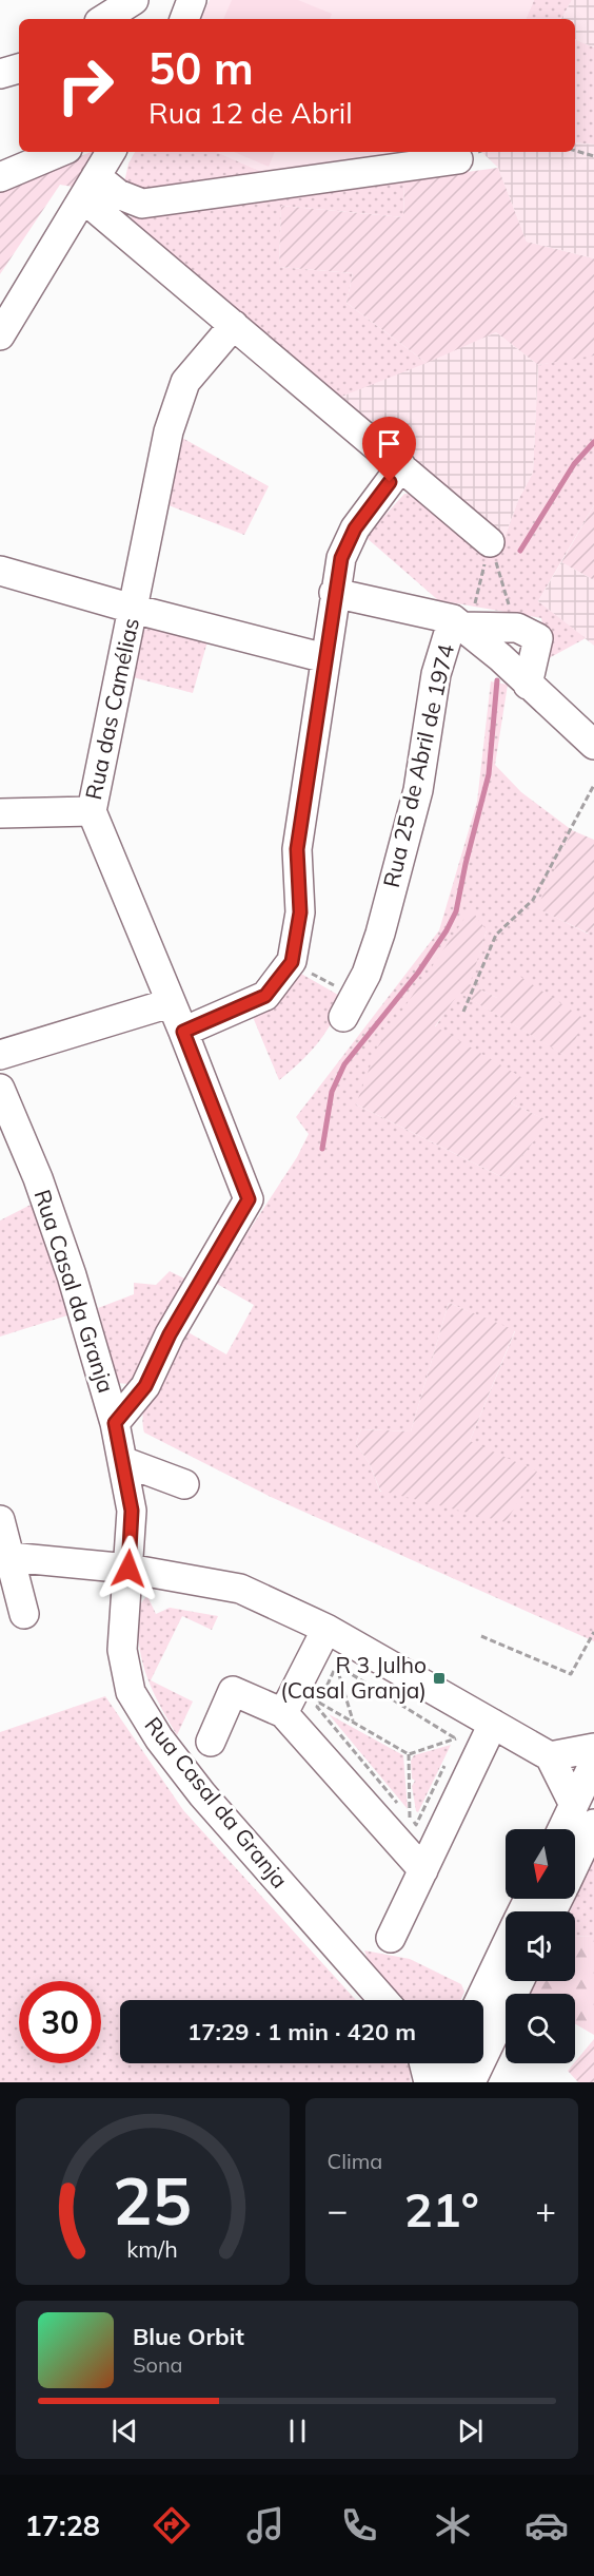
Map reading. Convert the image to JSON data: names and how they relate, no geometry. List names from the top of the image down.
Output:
{
  "streets": {
    "street": ["Rua das Camélias", "Rua 25 de Abril de 1974", "Rua Casal da Granja"]
  },
  "crossings": [
    ["Rua das Camélias", "Rua Casal da Granja"]
  ],
  "places": {
    "transit": ["R 3 Julho (Casal Granja)"]
  },
  "north": "bottom",
  "page": {
    "turn": ["50 m", "Rua 12 de Abril"],
    "limit": "30",
    "trip": "17:29 · 1 min · 420 m",
    "tile": "Clima",
    "heat": ["−", "21°", "+"],
    "song": ["Blue Orbit", "Sona"],
    "tabs": "17:28",
    "gauge": ["25", "km/h"]
  }
}
